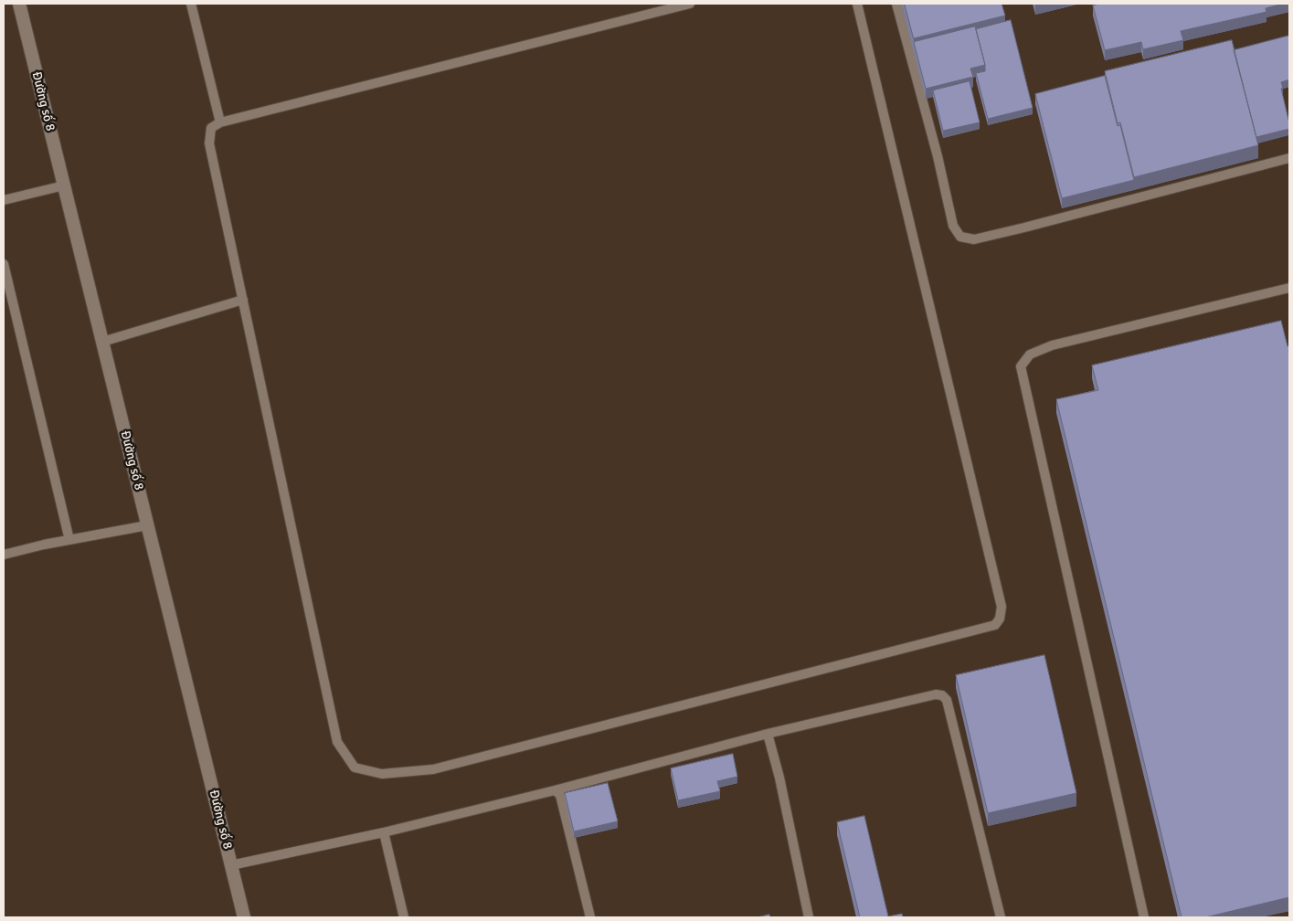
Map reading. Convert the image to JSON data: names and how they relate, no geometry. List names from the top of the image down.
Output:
{
  "streets": {
    "street": ["Đường số 8"]
  }
}
